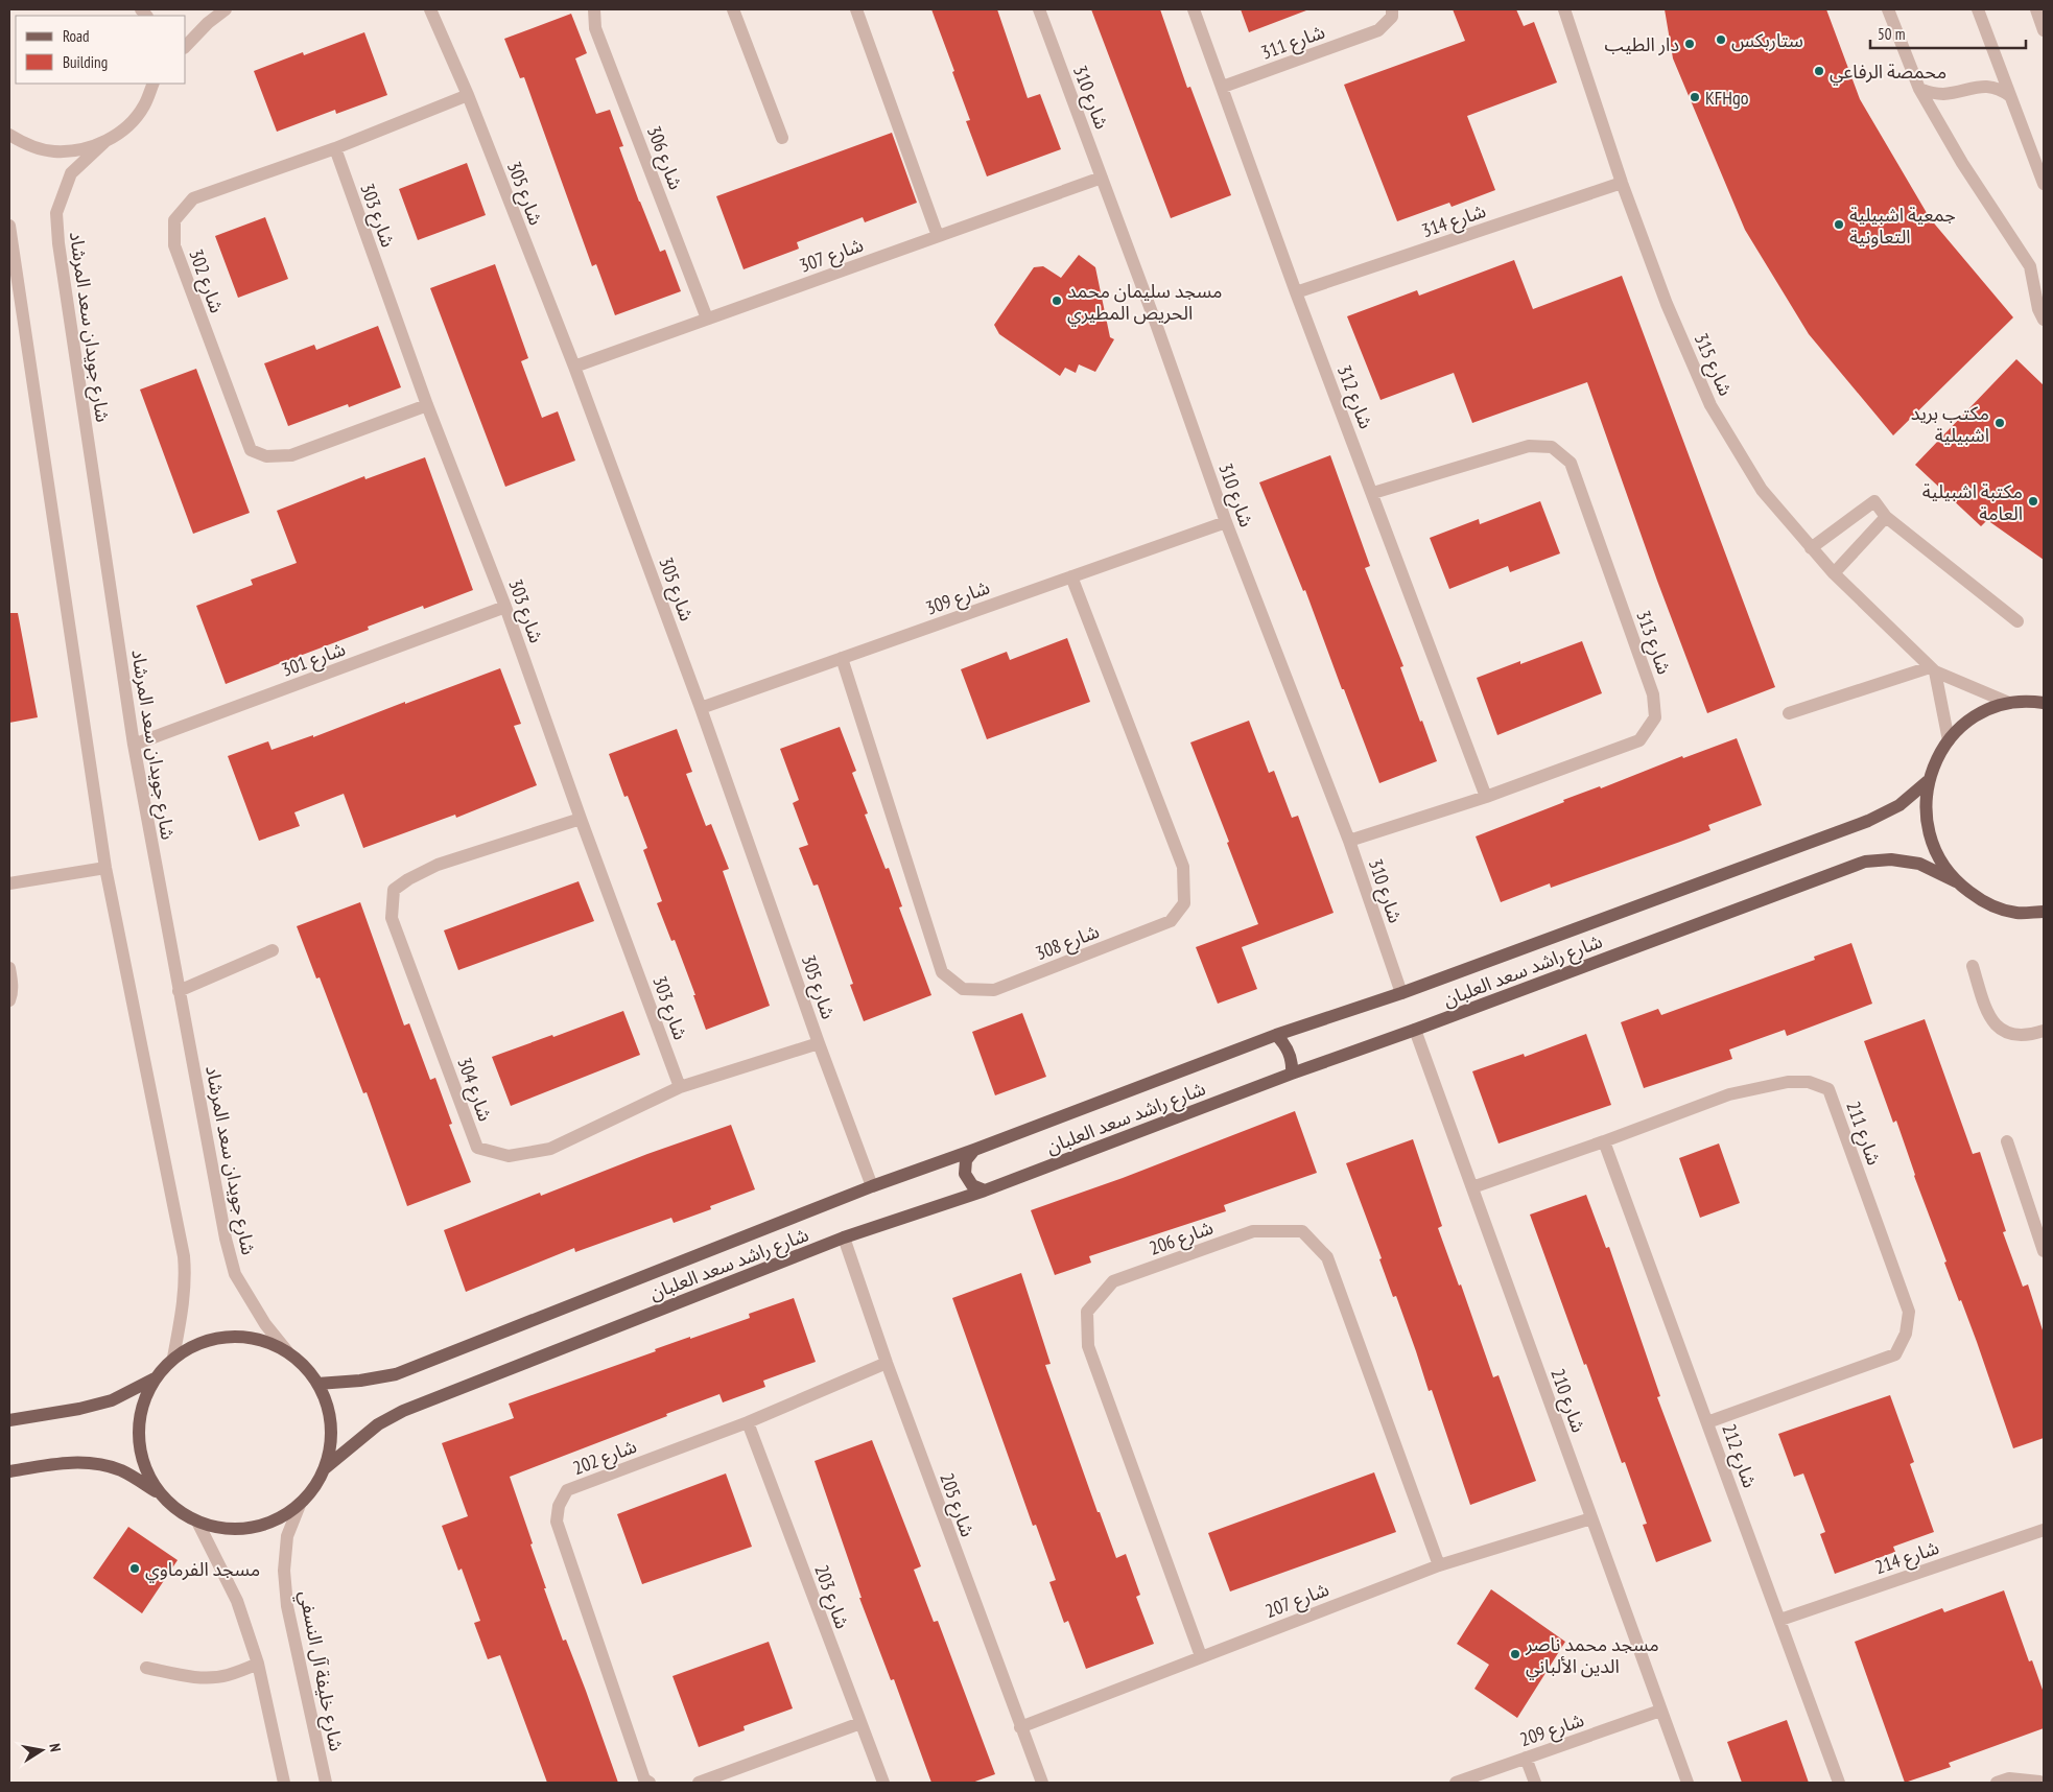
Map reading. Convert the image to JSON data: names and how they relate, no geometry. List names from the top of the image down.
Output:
{
  "streets": {
    "main road": ["شارع راشد سعد العلبان"],
    "street": [
      "شارع 311",
      "شارع 310",
      "شارع 306",
      "شارع 305",
      "شارع 303",
      "شارع 314",
      "شارع 307",
      "شارع 302",
      "شارع جويدان سعد المرشاد",
      "شارع 315",
      "شارع 312",
      "شارع 309",
      "شارع 313",
      "شارع 301",
      "شارع 308",
      "شارع 304",
      "شارع 211",
      "شارع 206",
      "شارع 210",
      "شارع 212",
      "شارع 202",
      "شارع 205",
      "شارع 214",
      "شارع 203",
      "شارع 207",
      "شارع خليفة آل النسفي",
      "شارع 209"
    ]
  },
  "crossings": [
    ["شارع 311", "شارع 312"],
    ["شارع 310", "شارع 307"],
    ["شارع 310", "شارع 309"],
    ["شارع 310", "شارع 313"],
    ["شارع 310", "شارع راشد سعد العلبان"],
    ["شارع 306", "شارع 307"],
    ["شارع 305", "شارع 307"],
    ["شارع 305", "شارع 302"],
    ["شارع 305", "شارع 309"],
    ["شارع 305", "شارع راشد سعد العلبان"],
    ["شارع 305", "شارع 304"],
    ["شارع 303", "شارع 302"],
    ["شارع 303", "شارع 301"],
    ["شارع 303", "شارع 304"],
    ["شارع 314", "شارع 315"],
    ["شارع 314", "شارع 312"],
    ["شارع جويدان سعد المرشاد", "شارع 301"],
    ["شارع 312", "شارع 313"],
    ["شارع 309", "شارع 308"],
    ["شارع راشد سعد العلبان", "شارع 210"],
    ["شارع راشد سعد العلبان", "شارع 205"],
    ["شارع 211", "شارع 210"],
    ["شارع 211", "شارع 212"],
    ["شارع 206", "شارع 207"],
    ["شارع 210", "شارع 207"],
    ["شارع 210", "شارع 209"],
    ["شارع 212", "شارع 214"],
    ["شارع 202", "شارع 205"],
    ["شارع 202", "شارع 203"],
    ["شارع 205", "شارع 207"]
  ],
  "places": [
    "ستاربكس",
    "دار الطيب",
    "محمصة الرفاعي",
    "KFHgo",
    "جمعية اشبيلية التعاونية",
    "مسجد سليمان محمد الحريص المطيري",
    "مكتب بريد اشبيلية",
    "مكتبة اشبيلية العامة",
    "مسجد الفرماوي",
    "مسجد محمد ناصر الدين الألباني"
  ],
  "legend": ["Road", "Building"],
  "scale_bar": "50 m",
  "north": "right"
}
